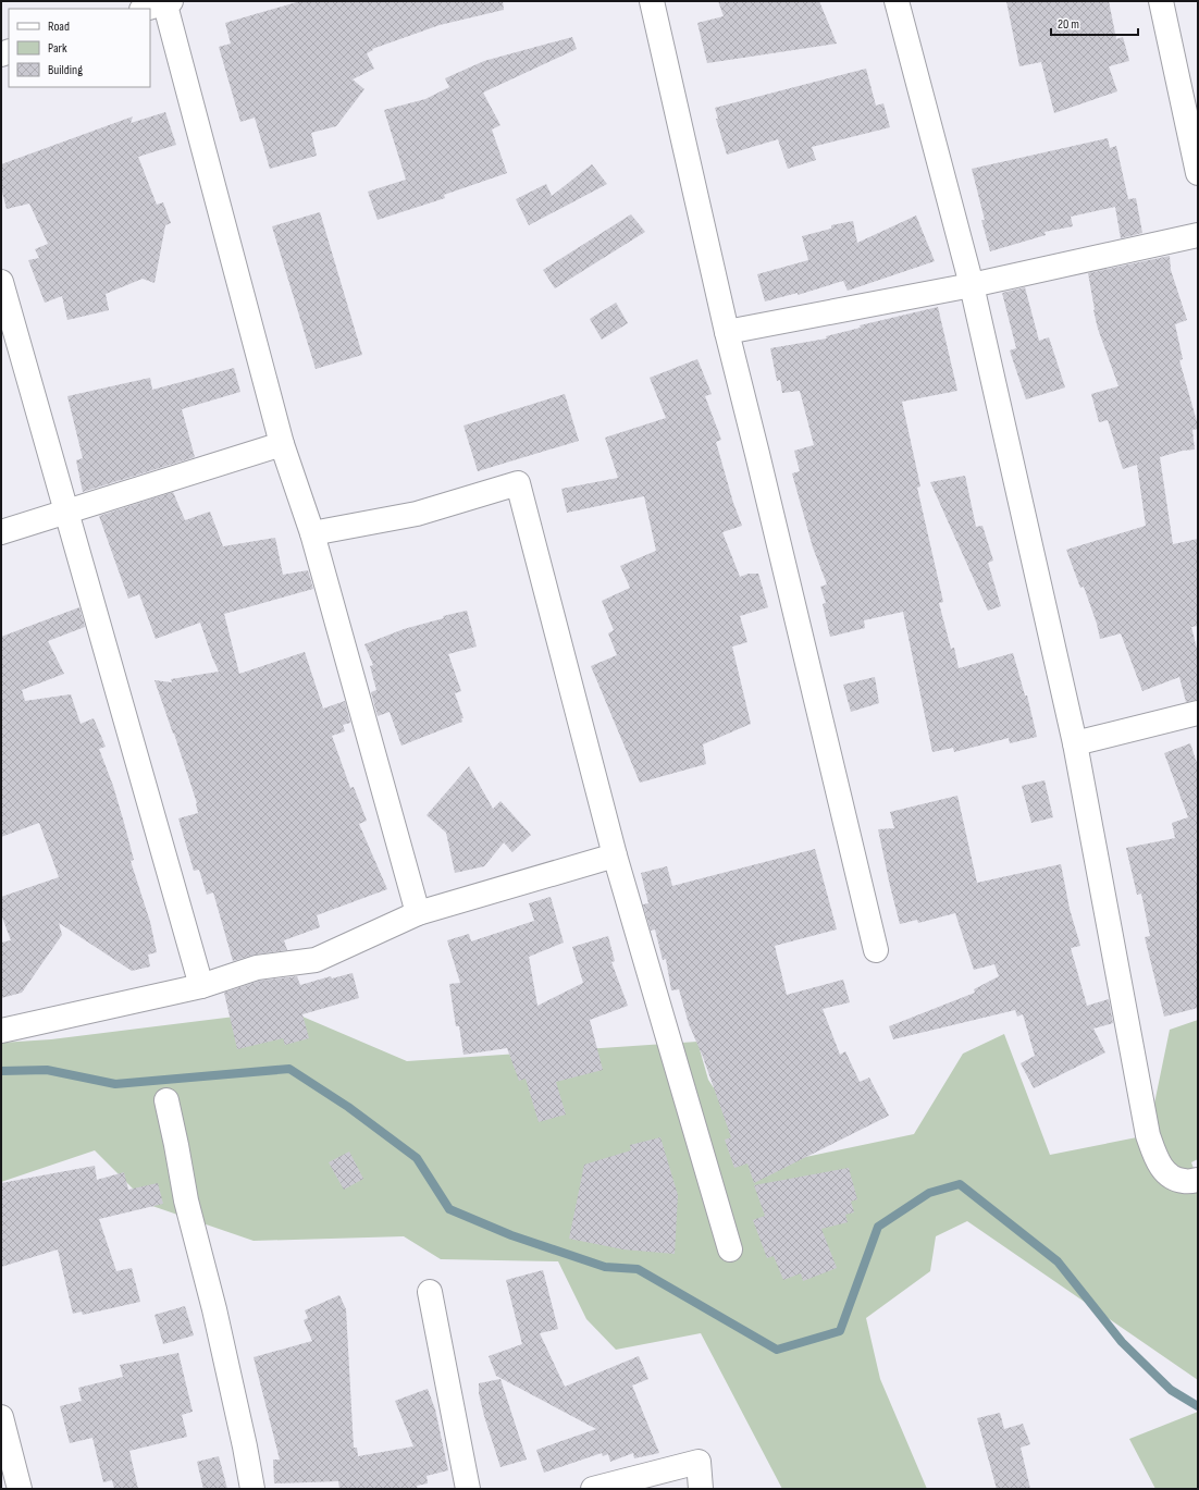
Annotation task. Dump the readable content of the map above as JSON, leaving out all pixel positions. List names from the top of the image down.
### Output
{
  "legend": ["Road", "Park", "Building"],
  "scale_bar": "20 m"
}
